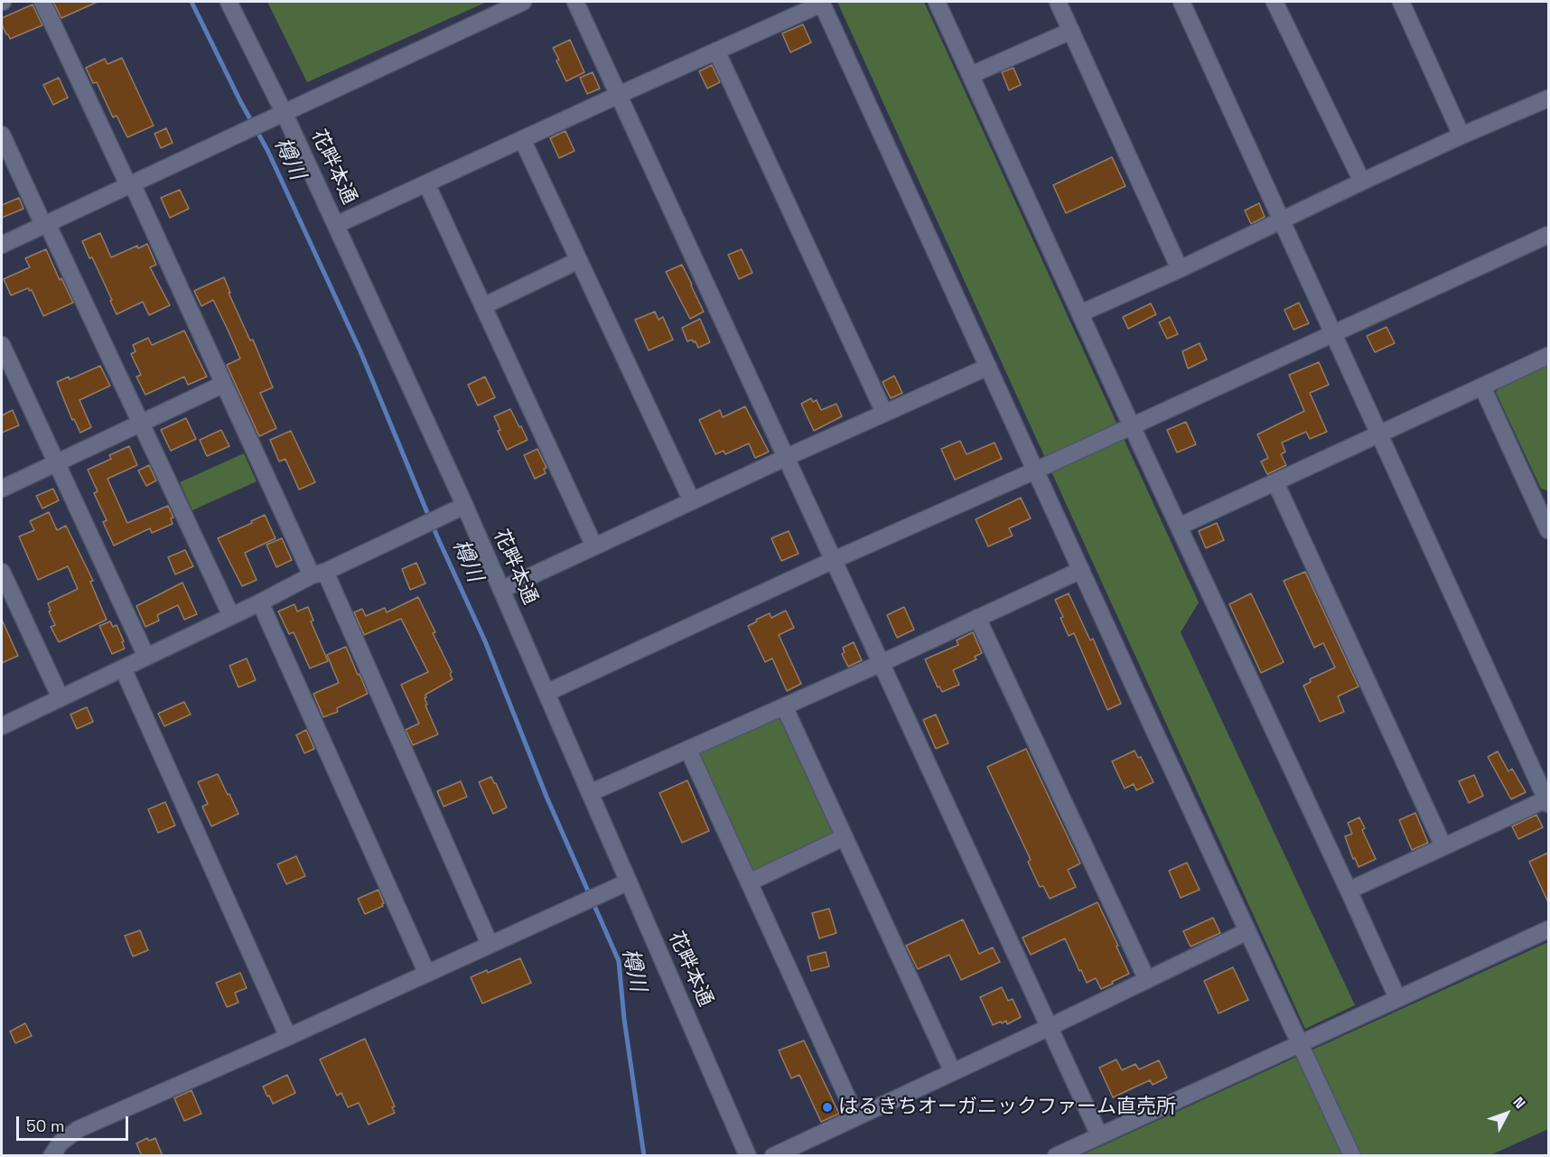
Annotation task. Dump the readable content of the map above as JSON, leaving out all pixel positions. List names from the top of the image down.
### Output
{
  "streets": {
    "street": ["花畔本通"]
  },
  "water": ["樽川"],
  "places": ["はるきちオーガニックファーム直売所"],
  "scale_bar": "50 m",
  "north": "top right"
}
